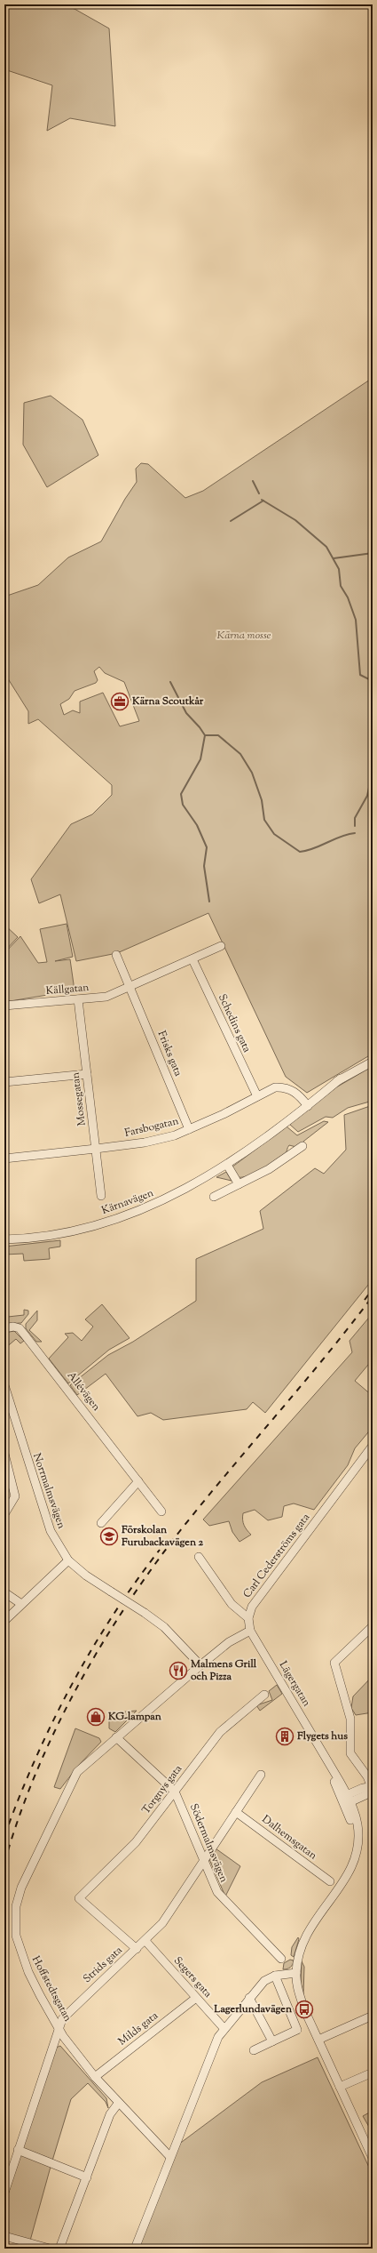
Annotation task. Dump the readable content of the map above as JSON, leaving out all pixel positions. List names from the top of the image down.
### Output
{
  "streets": {
    "street": [
      "Källgatan",
      "Schedins gata",
      "Frisks gata",
      "Mossegatan",
      "Farsbogatan",
      "Kärnavägen",
      "Allévägen",
      "Norrmalmsvägen",
      "Carl Cederströms gata",
      "Lägergatan",
      "Torgnys gata",
      "Dalhemsgatan",
      "Södermalmsvägen",
      "Strids gata",
      "Segers gata",
      "Hoffstedtsgatan",
      "Milds gata"
    ]
  },
  "crossings": [
    ["Källgatan", "Schedins gata"],
    ["Källgatan", "Frisks gata"],
    ["Källgatan", "Mossegatan"],
    ["Schedins gata", "Farsbogatan"],
    ["Frisks gata", "Farsbogatan"],
    ["Mossegatan", "Farsbogatan"],
    ["Farsbogatan", "Kärnavägen"],
    ["Torgnys gata", "Södermalmsvägen"],
    ["Torgnys gata", "Strids gata"],
    ["Dalhemsgatan", "Strids gata"],
    ["Södermalmsvägen", "Strids gata"],
    ["Södermalmsvägen", "Hoffstedtsgatan"],
    ["Strids gata", "Segers gata"],
    ["Strids gata", "Hoffstedtsgatan"],
    ["Segers gata", "Milds gata"],
    ["Hoffstedtsgatan", "Milds gata"]
  ],
  "parks": ["Kärna mosse"],
  "places": {
    "office": ["Kärna Scoutkår"],
    "school or university": ["Förskolan Furubackavägen 2"],
    "restaurant": ["Malmens Grill och Pizza"],
    "shop": ["KG-lampan"],
    "building": ["Flygets hus"],
    "bus stop": ["Lagerlundavägen"]
  }
}
